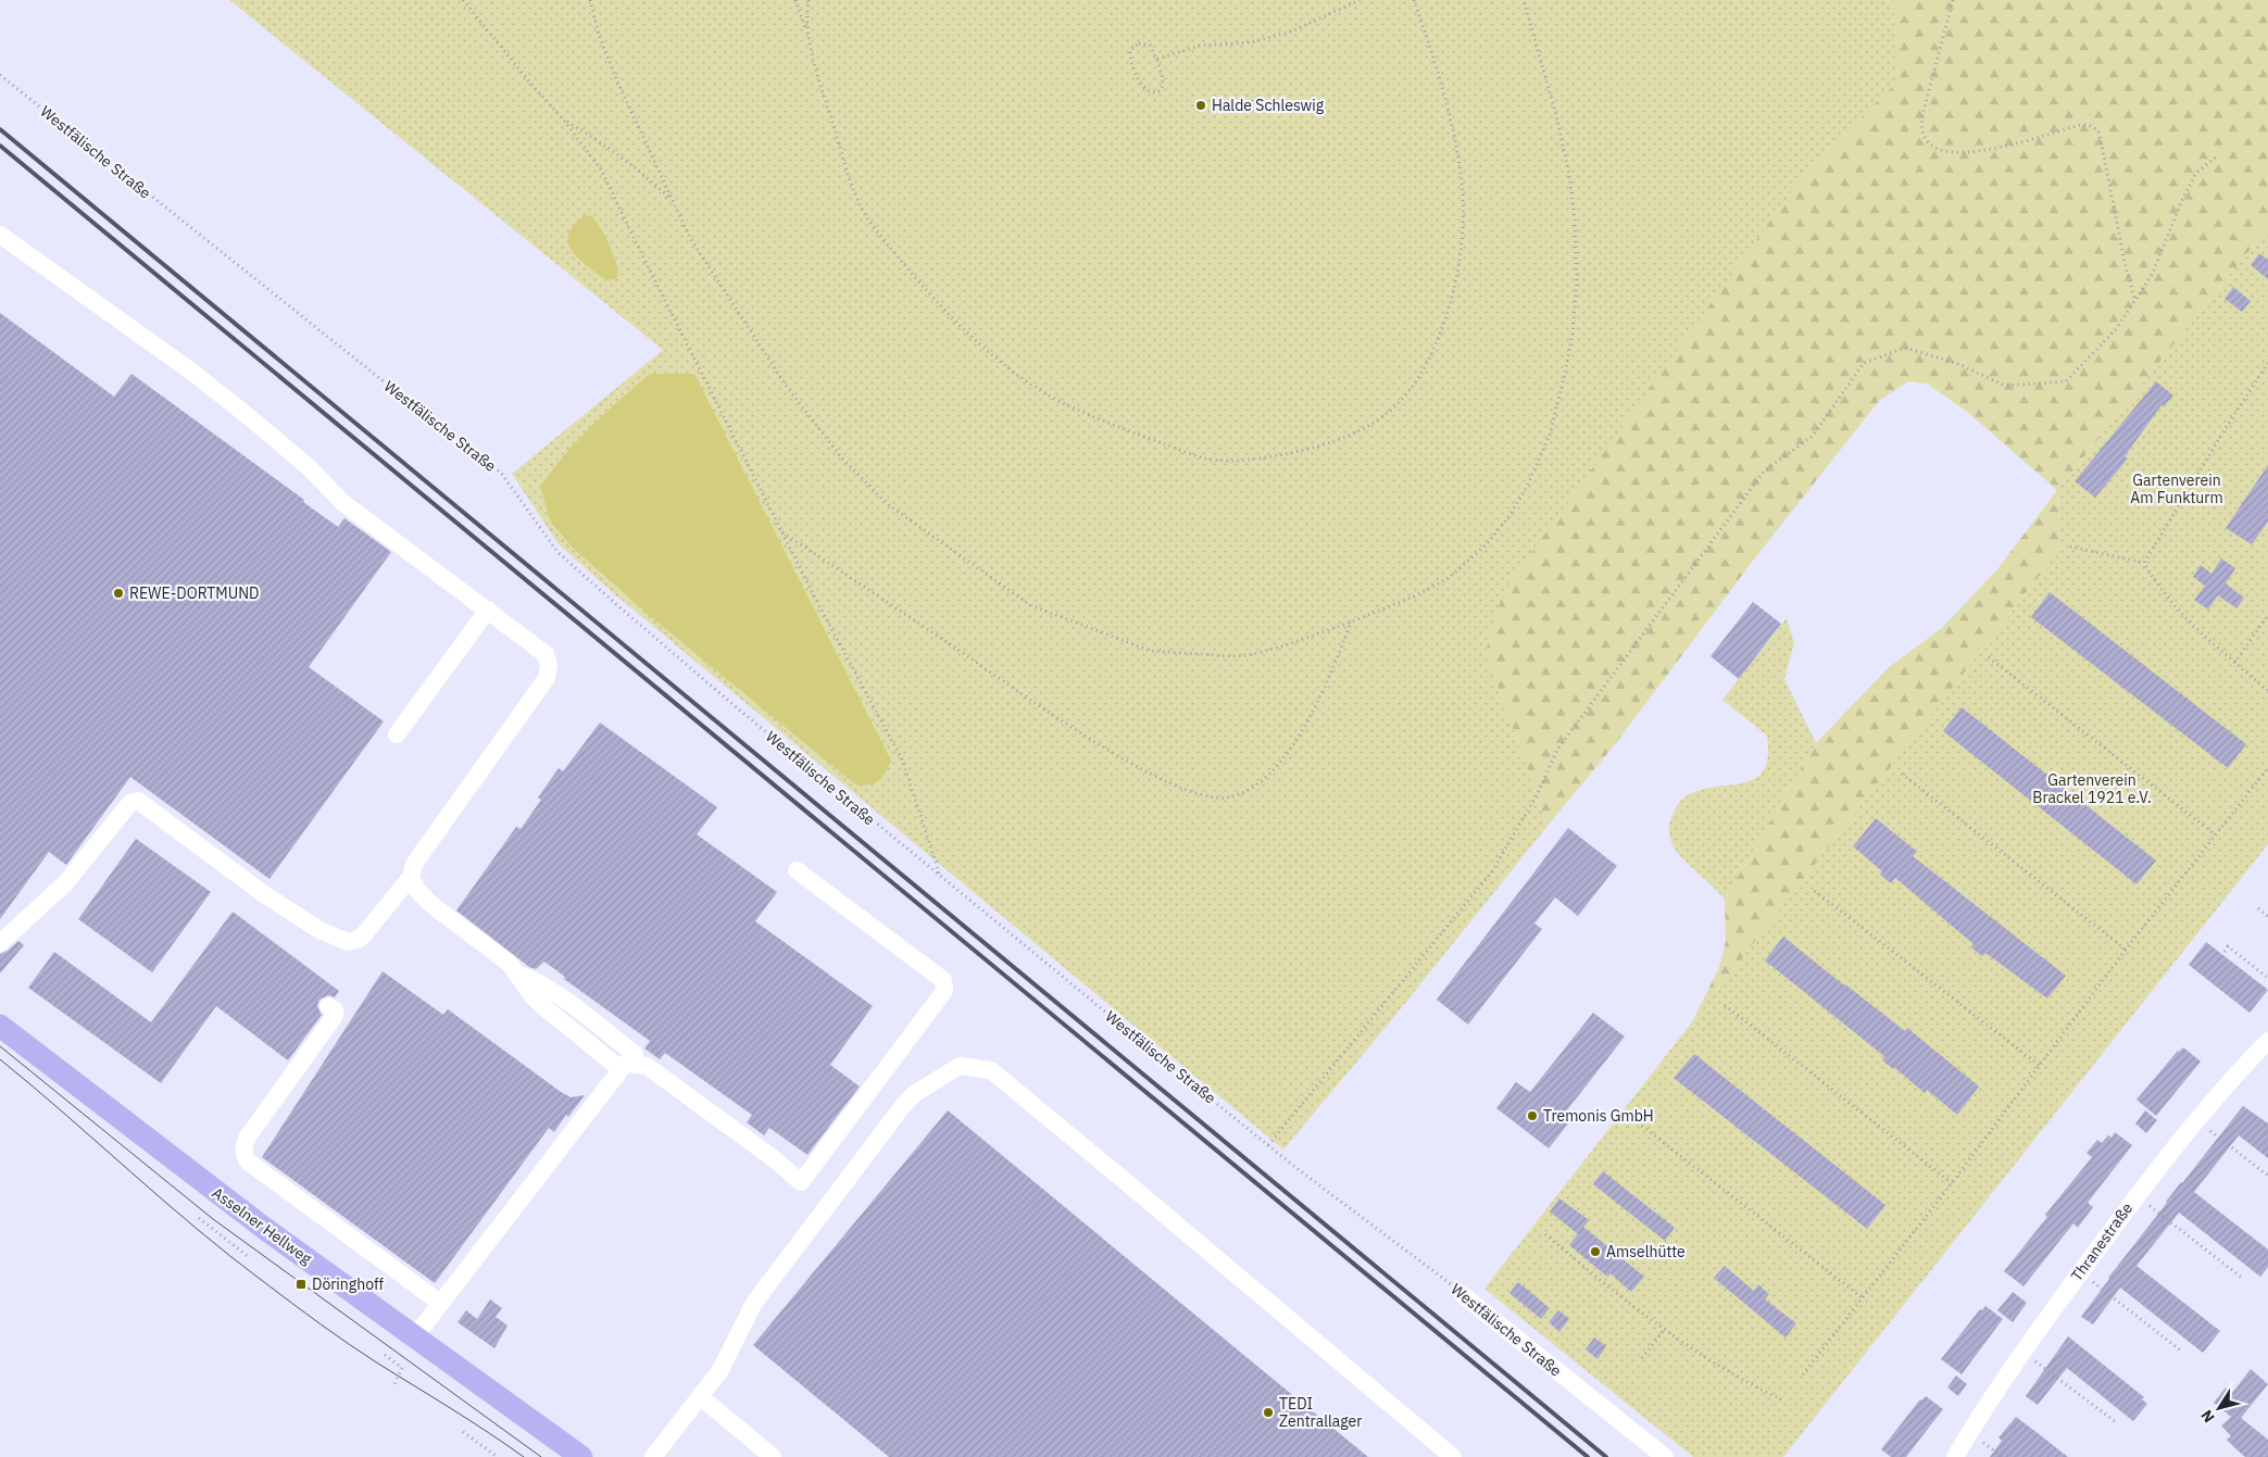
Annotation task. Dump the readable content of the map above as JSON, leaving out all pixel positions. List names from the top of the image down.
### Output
{
  "streets": {
    "main road": ["Asselner Hellweg"],
    "street": ["Westfälische Straße", "Thranestraße"]
  },
  "parks": ["Gartenverein Am Funkturm", "Gartenverein Brackel 1921 e.V."],
  "places": {
    "other": [
      "Halde Schleswig",
      "REWE-DORTMUND",
      "Tremonis GmbH",
      "Amselhütte",
      "TEDI Zentrallager"
    ],
    "transit": ["Döringhoff"]
  },
  "north": "bottom left"
}
